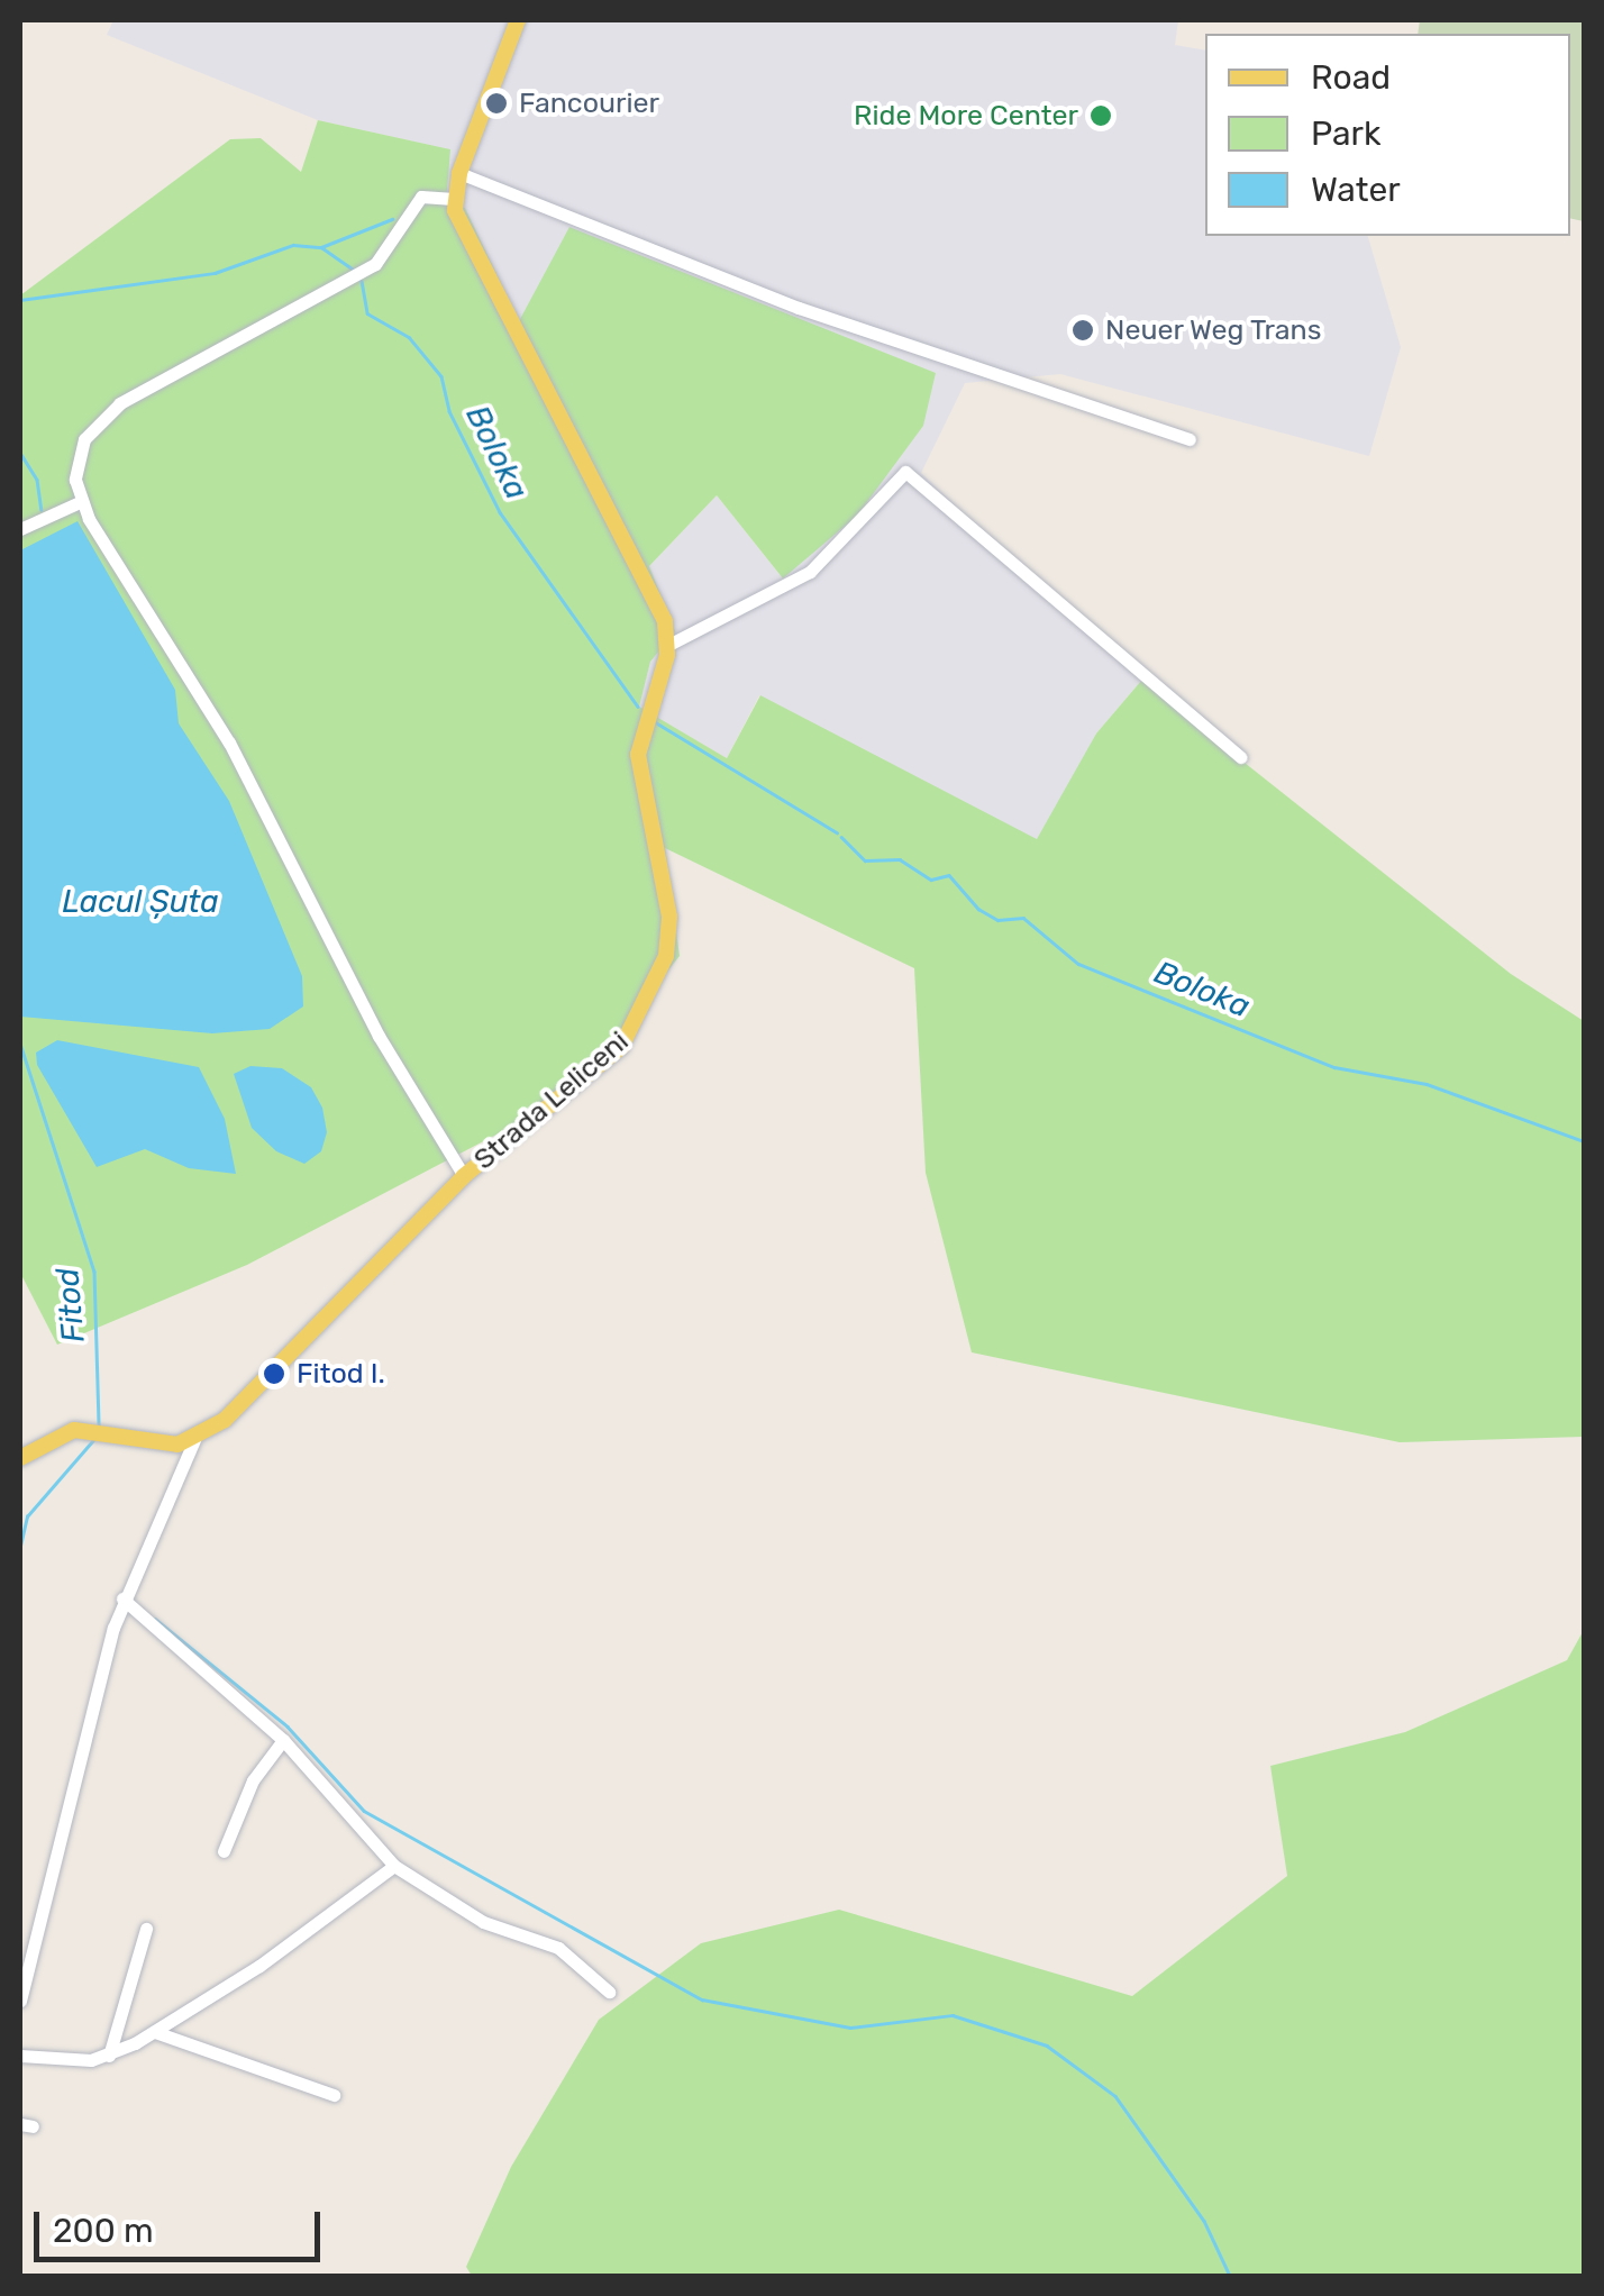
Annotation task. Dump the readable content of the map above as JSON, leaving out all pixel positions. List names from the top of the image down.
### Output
{
  "streets": {
    "main road": ["Strada Leliceni"]
  },
  "water": ["Boloka", "Lacul Șuta", "Fitod"],
  "places": [
    "Fancourier",
    "Ride More Center",
    "Neuer Weg Trans",
    "Fitod I."
  ],
  "legend": ["Road", "Park", "Water"],
  "scale_bar": "200 m"
}
